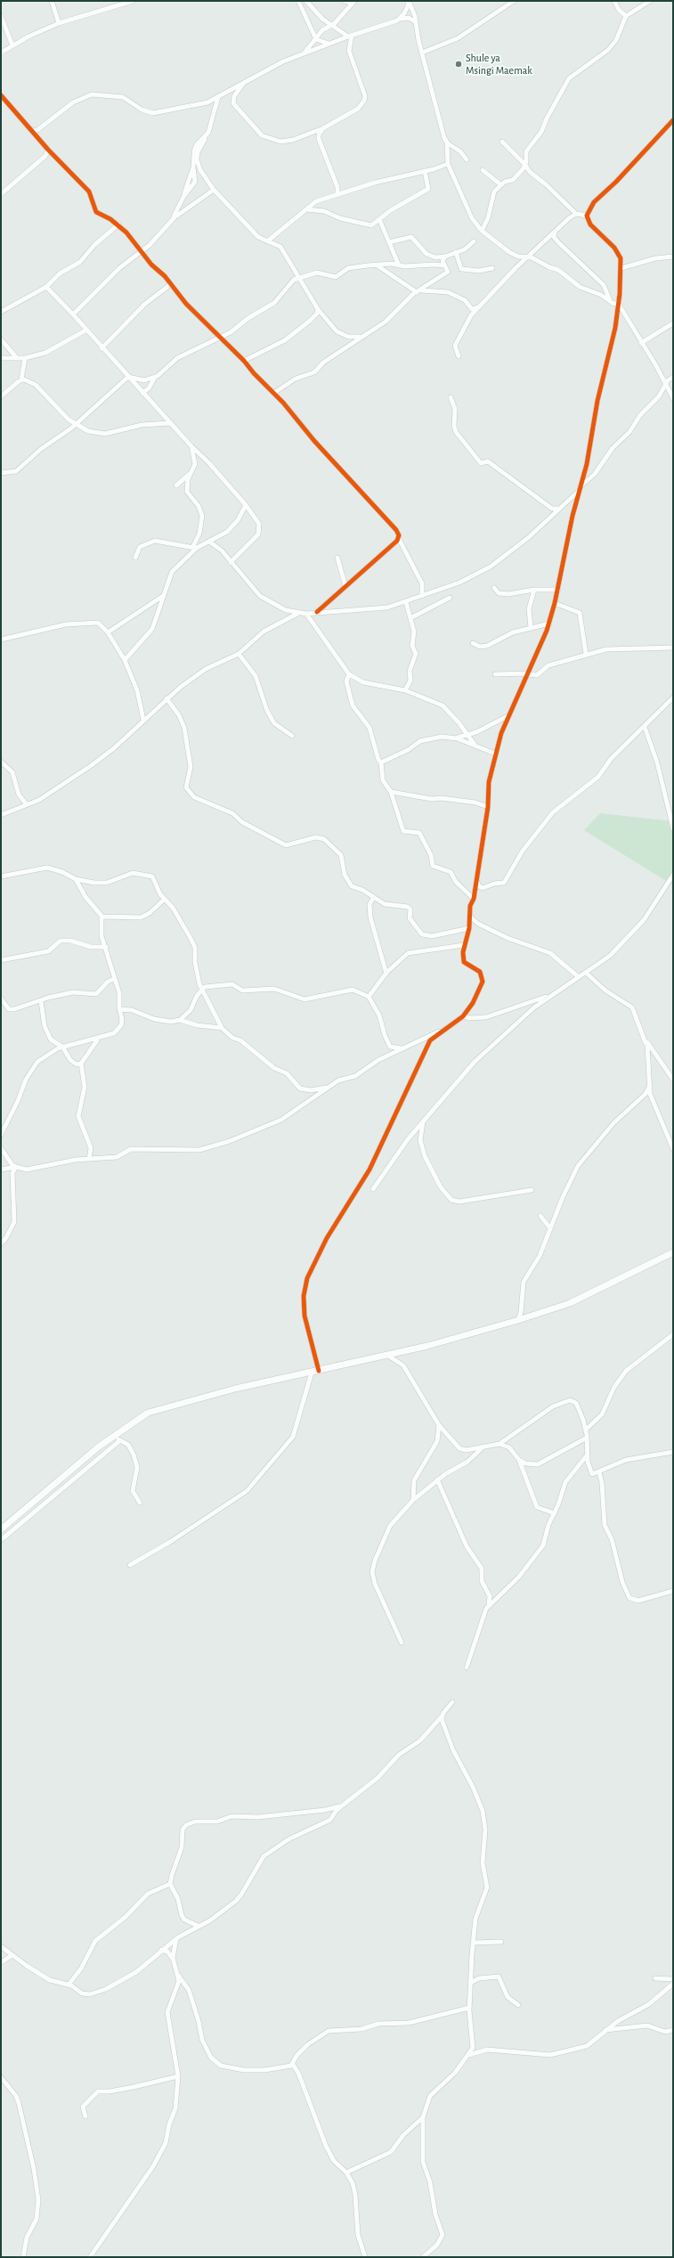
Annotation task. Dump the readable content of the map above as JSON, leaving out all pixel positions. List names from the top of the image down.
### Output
{
  "places": ["Shule ya Msingi Maemak"]
}
